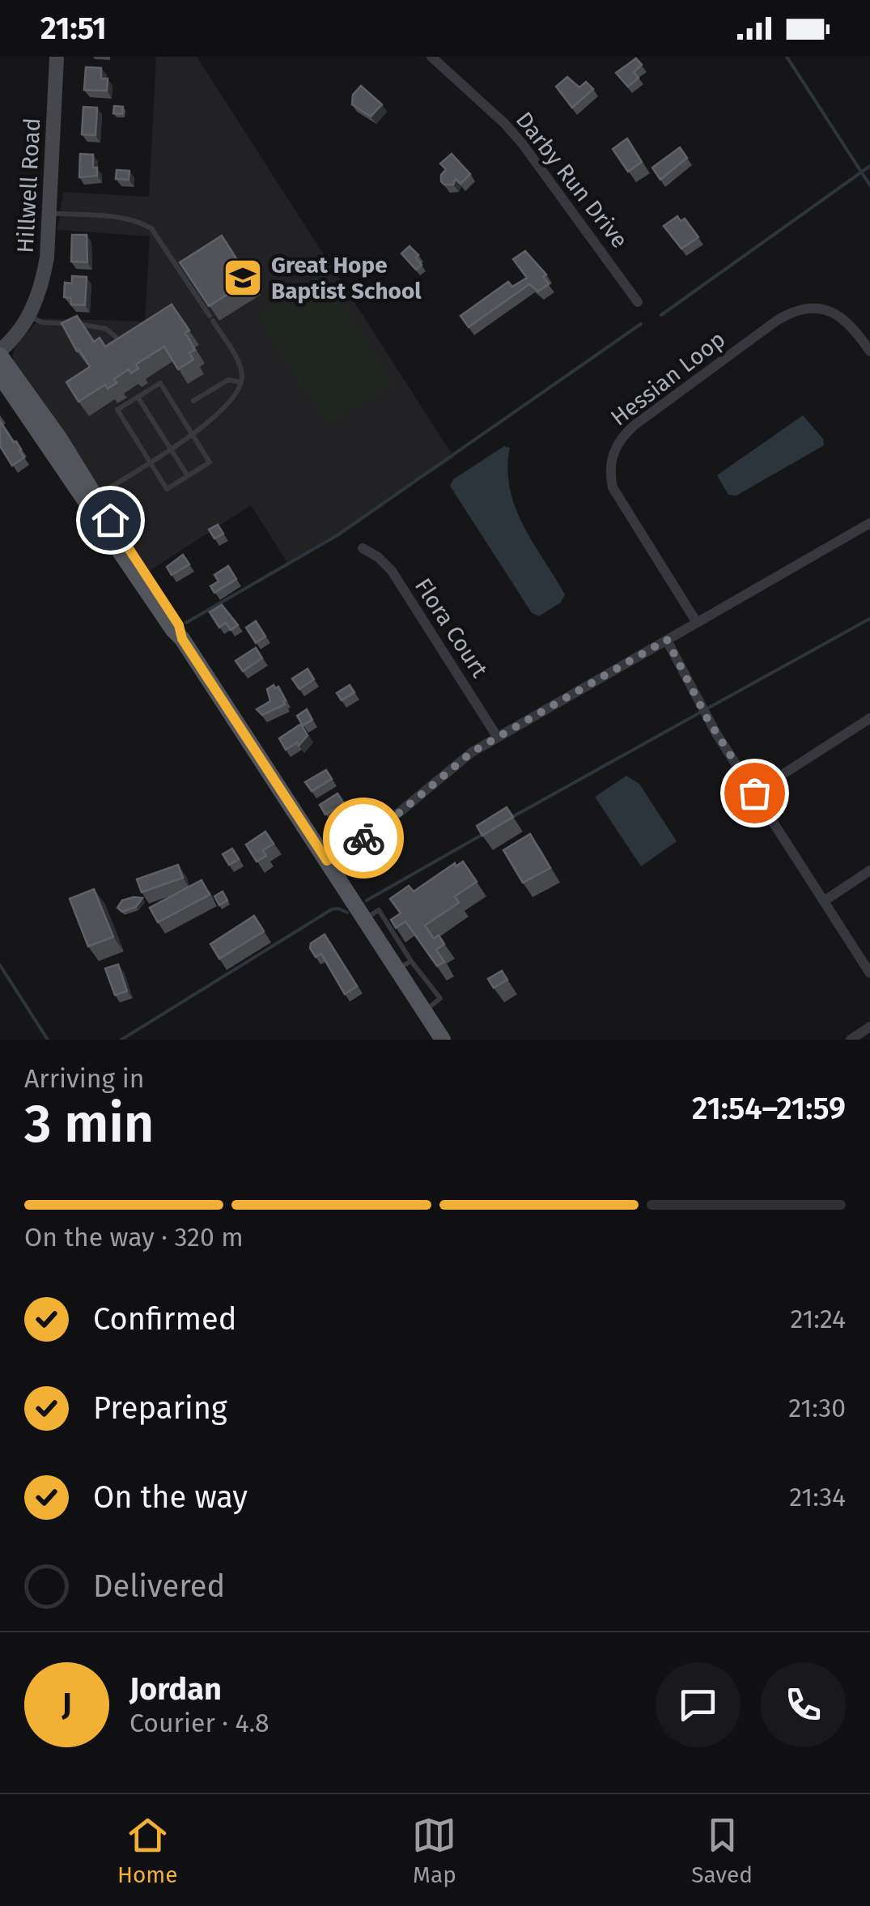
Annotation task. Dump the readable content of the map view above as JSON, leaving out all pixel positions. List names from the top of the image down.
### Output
{
  "streets": {
    "street": [
      "Darby Run Drive",
      "Hillwell Road",
      "Hessian Loop",
      "Flora Court"
    ]
  },
  "places": {
    "school or university": ["Great Hope Baptist School"]
  },
  "page": {
    "status": "21:51",
    "heading": ["3 min", "Arriving in", "21:54–21:59"],
    "panel": ["Jordan", "Courier · 4.8"],
    "bar": "On the way · 320 m",
    "list": [
      ["Confirmed", "21:24"],
      ["Preparing", "21:30"],
      ["On the way", "21:34"],
      "Delivered"
    ],
    "round": "J",
    "tabs": ["Home", "Map", "Saved"]
  }
}
